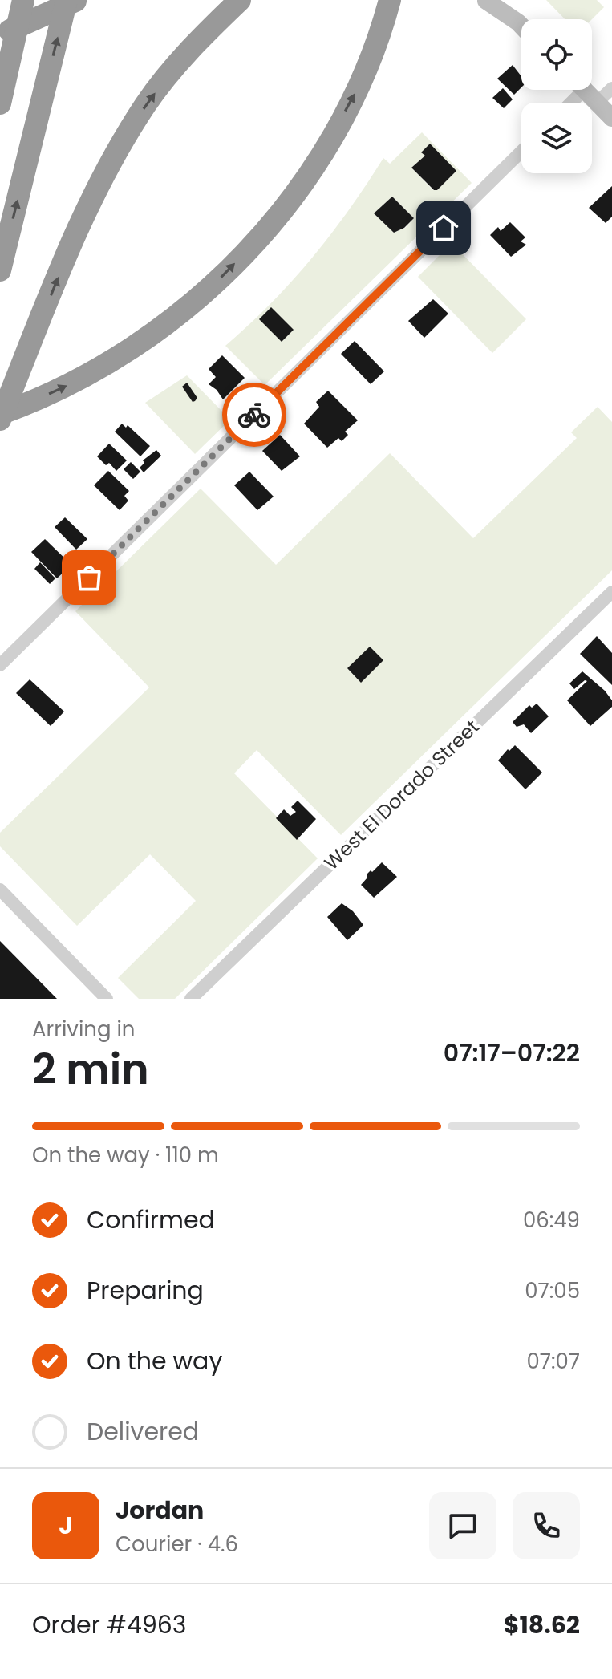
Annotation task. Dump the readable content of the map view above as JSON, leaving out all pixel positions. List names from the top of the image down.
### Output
{
  "streets": {
    "street": ["West El Dorado Street"]
  },
  "page": {
    "heading": ["2 min", "Arriving in", "07:17–07:22"],
    "panel": [
      "Jordan",
      "Courier · 4.6",
      "Order #4963",
      "$18.62"
    ],
    "bar": "On the way · 110 m",
    "list": [
      ["Confirmed", "06:49"],
      ["Preparing", "07:05"],
      ["On the way", "07:07"],
      "Delivered"
    ],
    "round": "J"
  }
}
